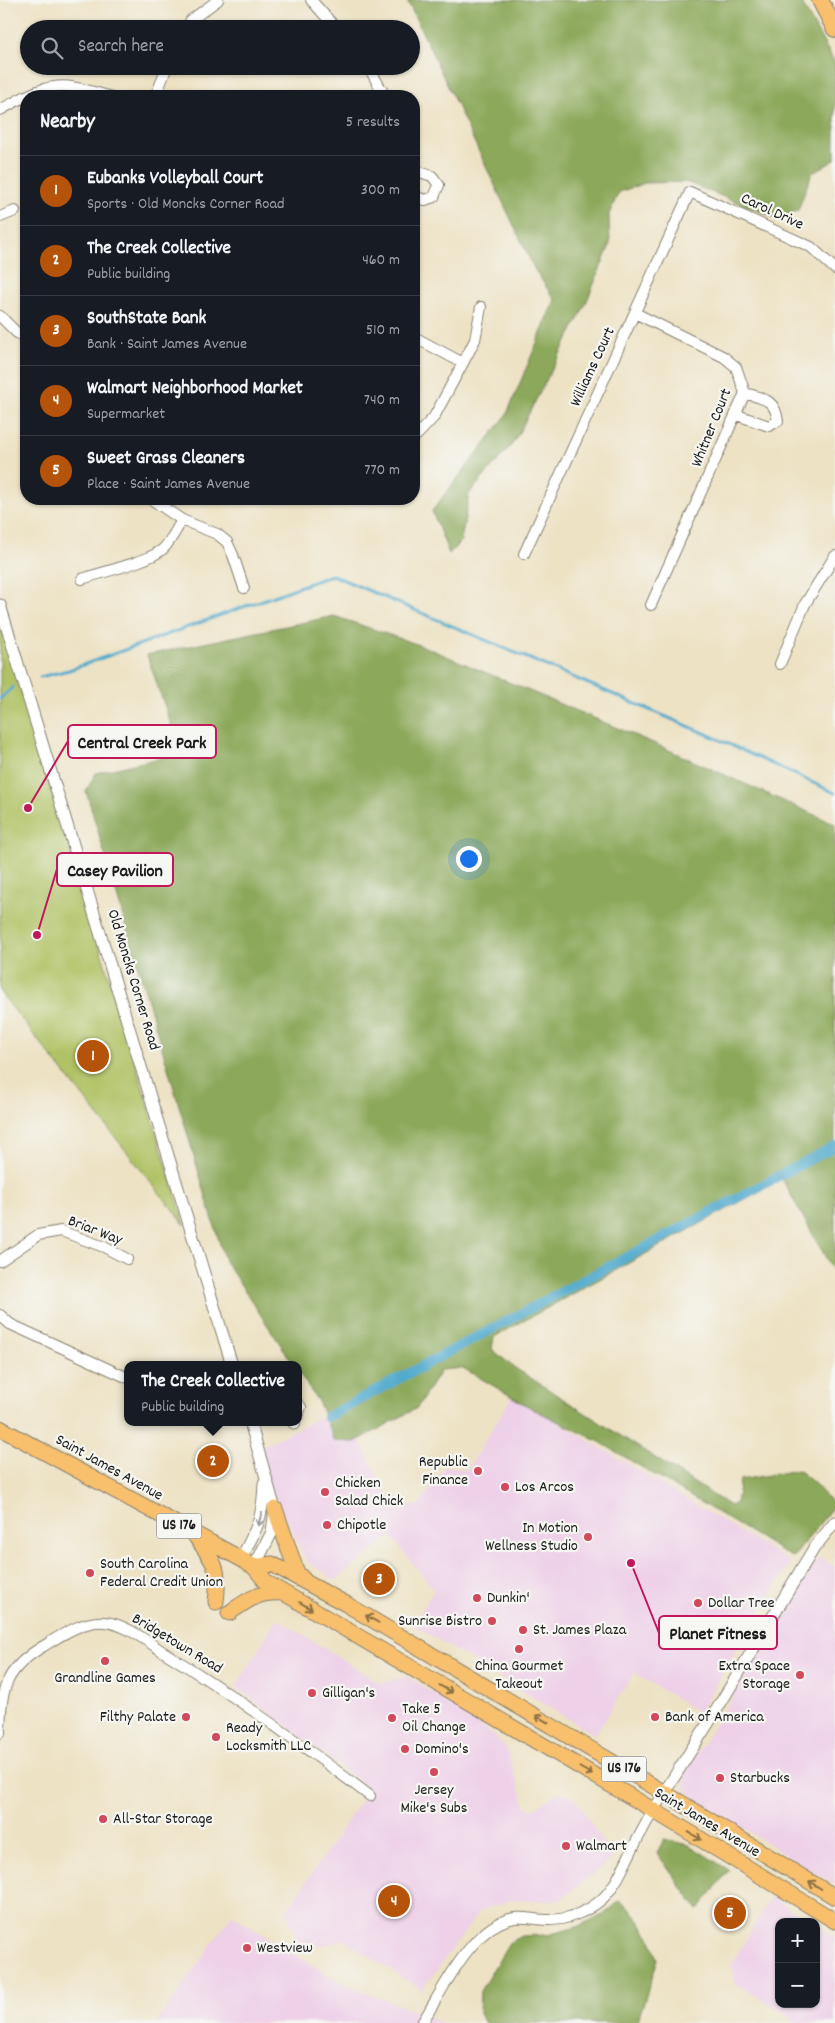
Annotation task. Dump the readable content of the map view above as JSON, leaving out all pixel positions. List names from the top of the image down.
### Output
{
  "streets": {
    "main road": ["Saint James Avenue", "US 176"],
    "street": [
      "Carol Drive",
      "Williams Court",
      "Whitner Court",
      "Old Moncks Corner Road",
      "Briar Way",
      "Bridgetown Road"
    ]
  },
  "crossings": [
    ["Carol Drive", "Williams Court"],
    ["Williams Court", "Whitner Court"]
  ],
  "places": [
    "Central Creek Park",
    "Casey Pavilion",
    "Republic Finance",
    "Los Arcos",
    "Chicken Salad Chick",
    "Chipotle",
    "In Motion Wellness Studio",
    "Planet Fitness",
    "South Carolina Federal Credit Union",
    "Dunkin'",
    "Dollar Tree",
    "Sunrise Bistro",
    "St. James Plaza",
    "China Gourmet Takeout",
    "Grandline Games",
    "Extra Space Storage",
    "Gilligan's",
    "Filthy Palate",
    "Bank of America",
    "Take 5 Oil Change",
    "Ready Locksmith LLC",
    "Domino's",
    "Jersey Mike's Subs",
    "Starbucks",
    "All-Star Storage",
    "Walmart",
    "Westview"
  ],
  "page": {
    "search": "Search here",
    "heading": ["Nearby", "5 results"],
    "list": [
      {
        "mark": "1",
        "name": "Eubanks Volleyball Court",
        "note": "Sports · Old Moncks Corner Road",
        "value": "300 m"
      },
      {
        "mark": "2",
        "name": "The Creek Collective",
        "note": "Public building",
        "value": "460 m"
      },
      {
        "mark": "3",
        "name": "SouthState Bank",
        "note": "Bank · Saint James Avenue",
        "value": "510 m"
      },
      {
        "mark": "4",
        "name": "Walmart Neighborhood Market",
        "note": "Supermarket",
        "value": "740 m"
      },
      {
        "mark": "5",
        "name": "Sweet Grass Cleaners",
        "note": "Place · Saint James Avenue",
        "value": "770 m"
      }
    ],
    "pins": [
      "1",
      "2",
      "3",
      "4",
      "5"
    ],
    "popup": ["The Creek Collective", "Public building"],
    "map_buttons": ["+", "−"]
  }
}
